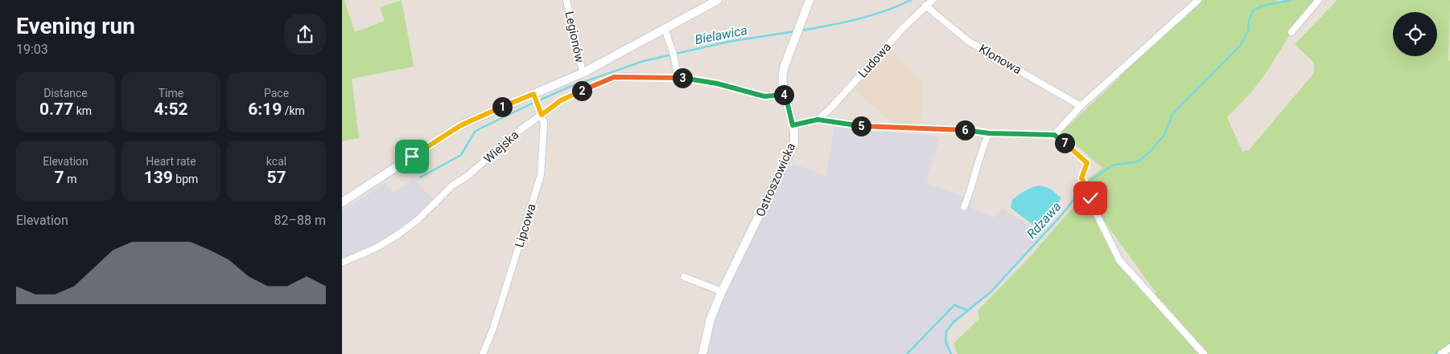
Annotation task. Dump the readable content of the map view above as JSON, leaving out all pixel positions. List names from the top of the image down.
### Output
{
  "streets": {
    "main road": ["Ostroszowicka"],
    "street": [
      "Legionów",
      "Klonowa",
      "Ludowa",
      "Wiejska",
      "Lipcowa"
    ]
  },
  "crossings": [
    ["Klonowa", "Ludowa"],
    ["Wiejska", "Ostroszowicka"],
    ["Wiejska", "Lipcowa"]
  ],
  "water": ["Bielawica", "Rdzawa"],
  "page": {
    "heading": ["Evening run", "19:03"],
    "stats": [
      ["Distance", "0.77 km"],
      ["Time", "4:52"],
      ["Pace", "6:19 /km"],
      ["Elevation", "7 m"],
      ["Heart rate", "139 bpm"],
      ["kcal", "57"]
    ],
    "pins": [
      "3",
      "2",
      "4",
      "1",
      "5",
      "6",
      "7"
    ],
    "chart": ["Elevation", "82–88 m"]
  }
}
